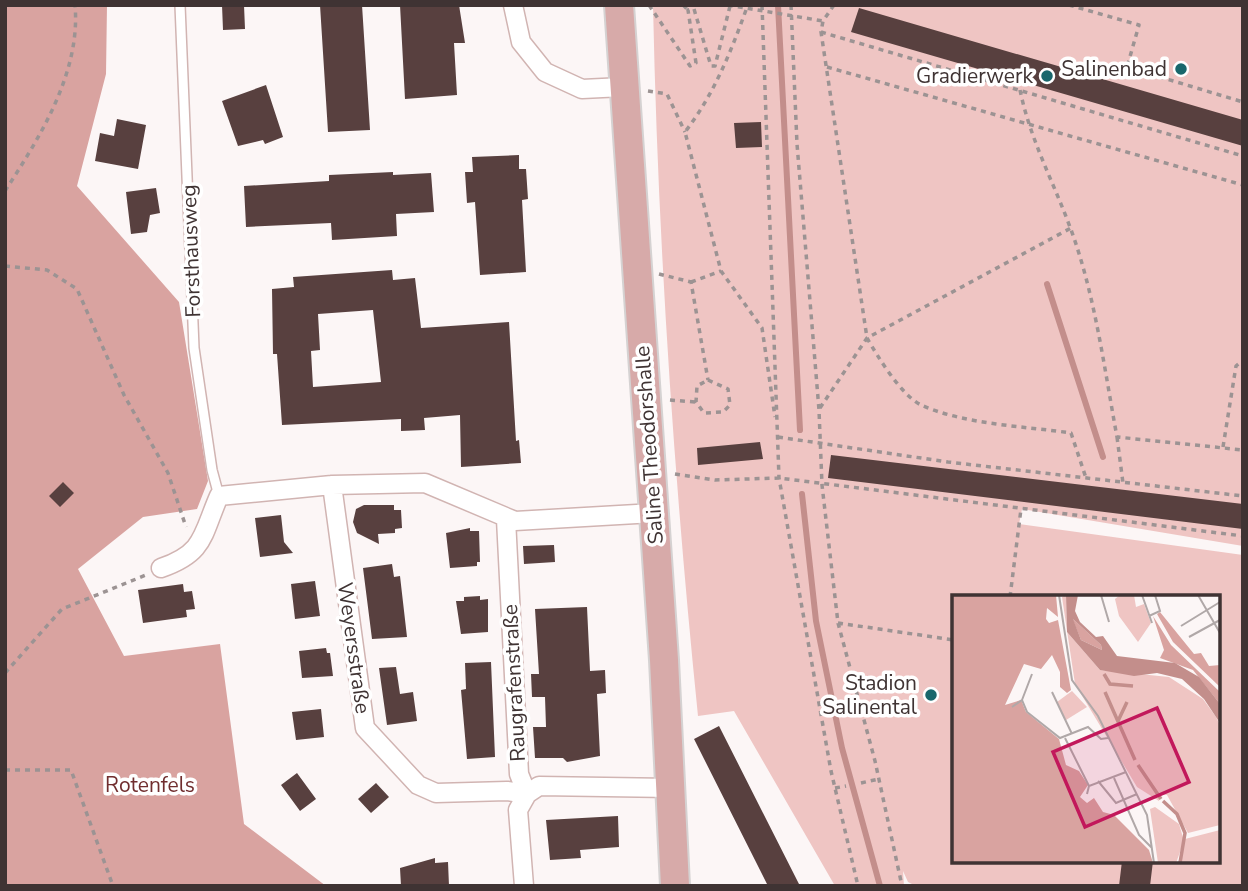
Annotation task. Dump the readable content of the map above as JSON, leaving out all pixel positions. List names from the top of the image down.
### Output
{
  "streets": {
    "main road": ["Saline Theodorshalle"],
    "street": ["Weyersstraße", "Raugrafenstraße"],
    "lane": ["Forsthausweg"]
  },
  "crossings": [
    ["Saline Theodorshalle", "Weyersstraße"],
    ["Weyersstraße", "Raugrafenstraße"]
  ],
  "parks": ["Rotenfels"],
  "places": ["Salinenbad", "Gradierwerk", "Stadion Salinental"]
}
